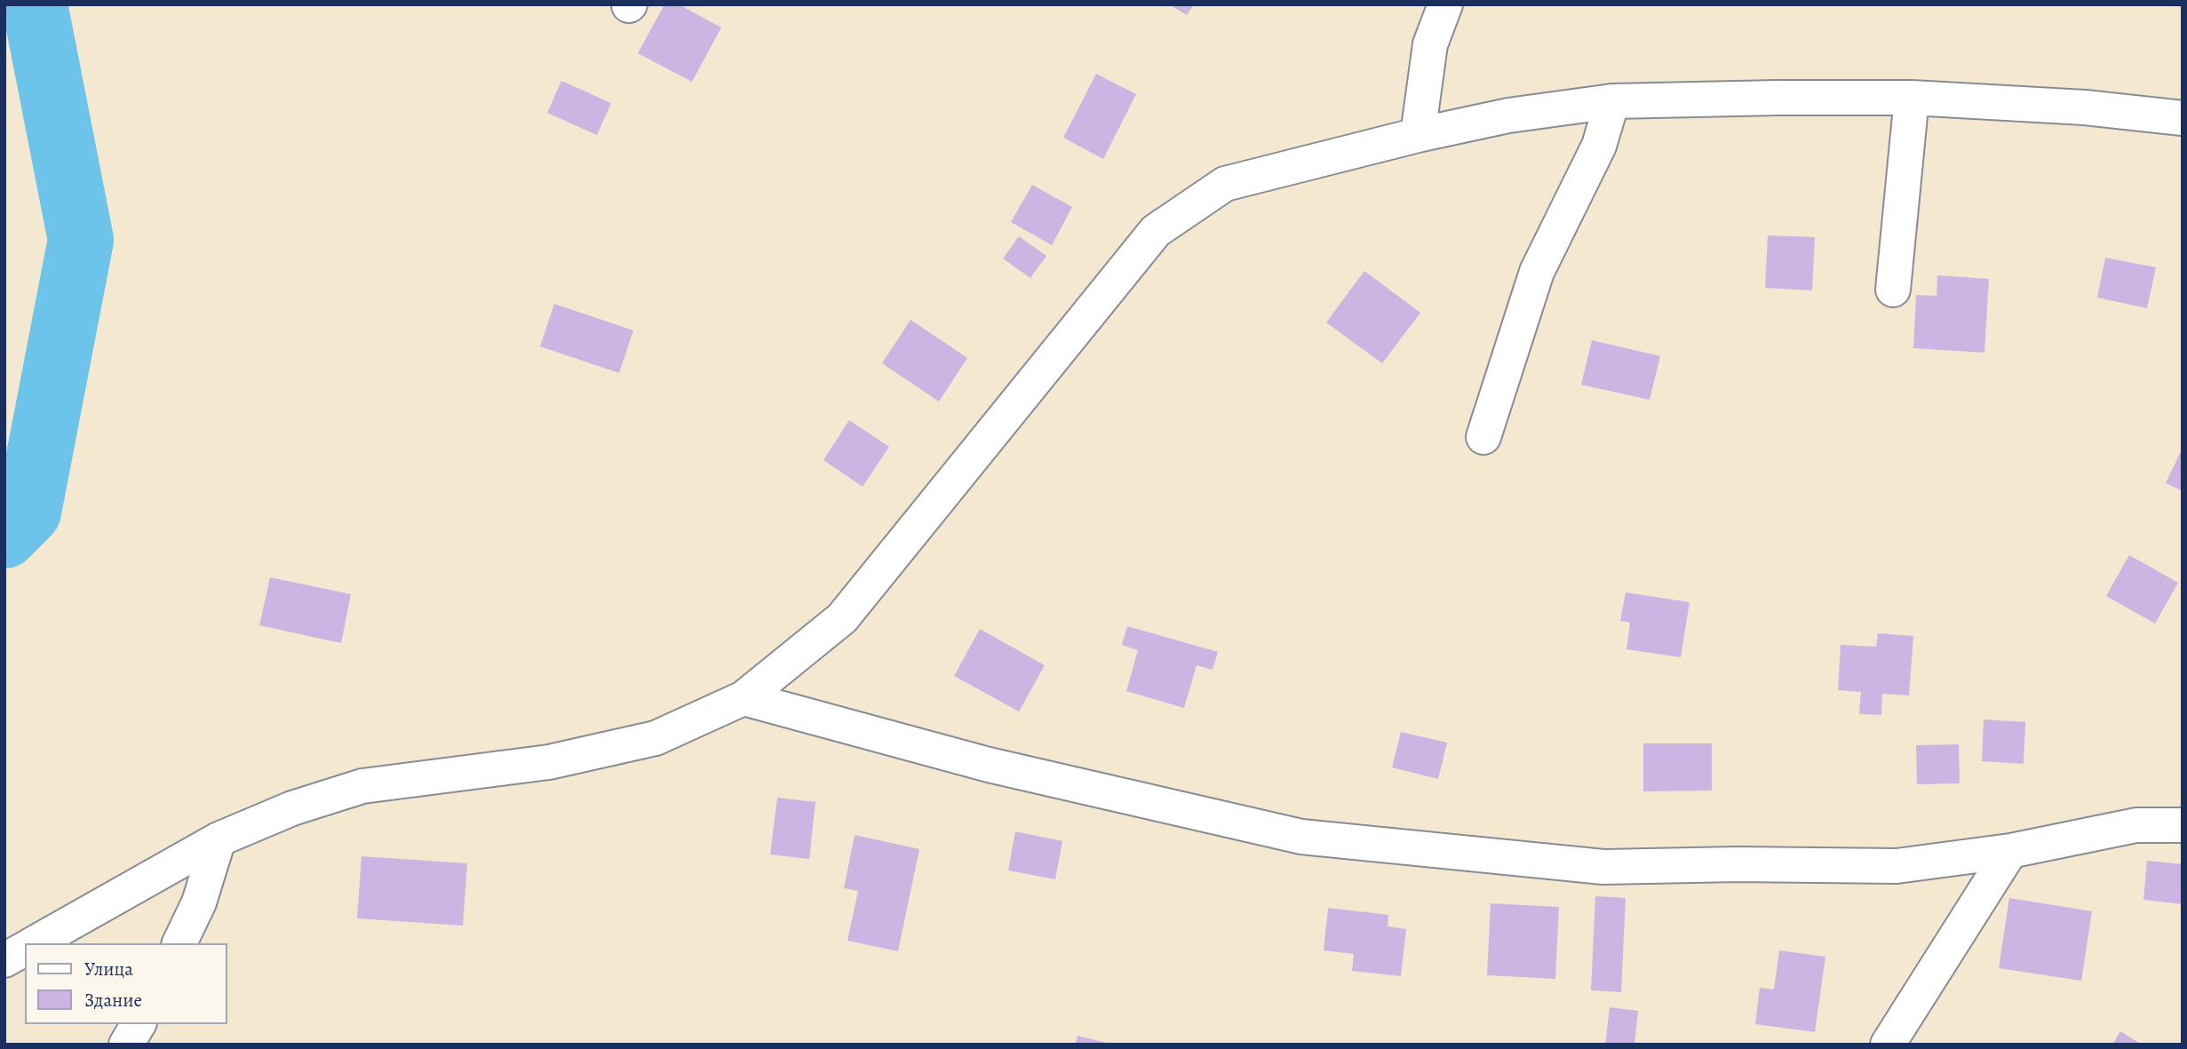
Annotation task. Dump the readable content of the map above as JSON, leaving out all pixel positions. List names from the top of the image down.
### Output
{
  "legend": ["Улица", "Здание"]
}
